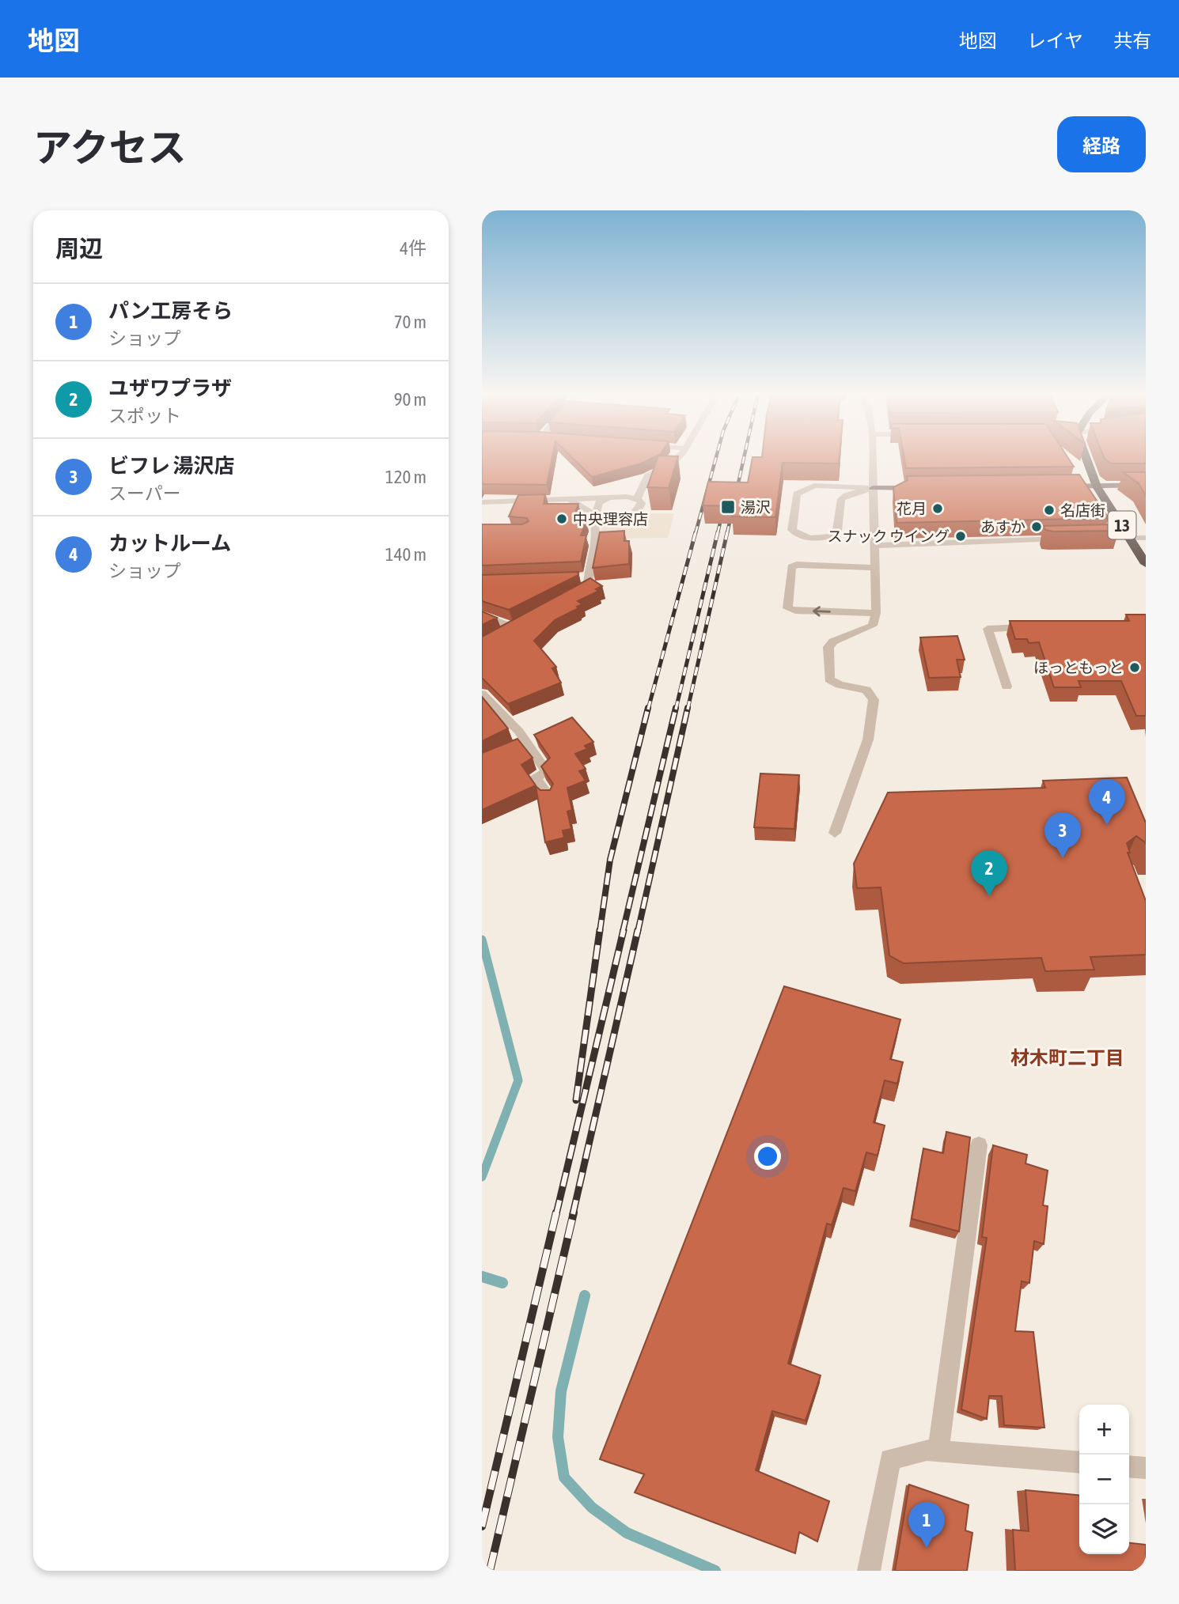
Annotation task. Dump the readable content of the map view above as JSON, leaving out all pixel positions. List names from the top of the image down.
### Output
{
  "streets": {
    "highway": ["13"]
  },
  "districts": ["材木町二丁目"],
  "places": {
    "transit": ["湯沢"],
    "other": [
      "花月",
      "名店街",
      "中央理容店",
      "あすか",
      "スナック ウイング",
      "ほっともっと"
    ]
  },
  "page": {
    "header": "地図",
    "nav": ["地図", "レイヤ", "共有"],
    "title": "アクセス",
    "buttons": "経路",
    "heading": ["周辺", "4件"],
    "list": [
      {
        "mark": "1",
        "name": "パン工房そら",
        "note": "ショップ",
        "value": "70 m"
      },
      {
        "mark": "2",
        "name": "ユザワプラザ",
        "note": "スポット",
        "value": "90 m"
      },
      {
        "mark": "3",
        "name": "ビフレ 湯沢店",
        "note": "スーパー",
        "value": "120 m"
      },
      {
        "mark": "4",
        "name": "カットルーム",
        "note": "ショップ",
        "value": "140 m"
      }
    ],
    "pins": [
      "4",
      "3",
      "2",
      "1"
    ],
    "map_buttons": ["+", "−"]
  }
}
